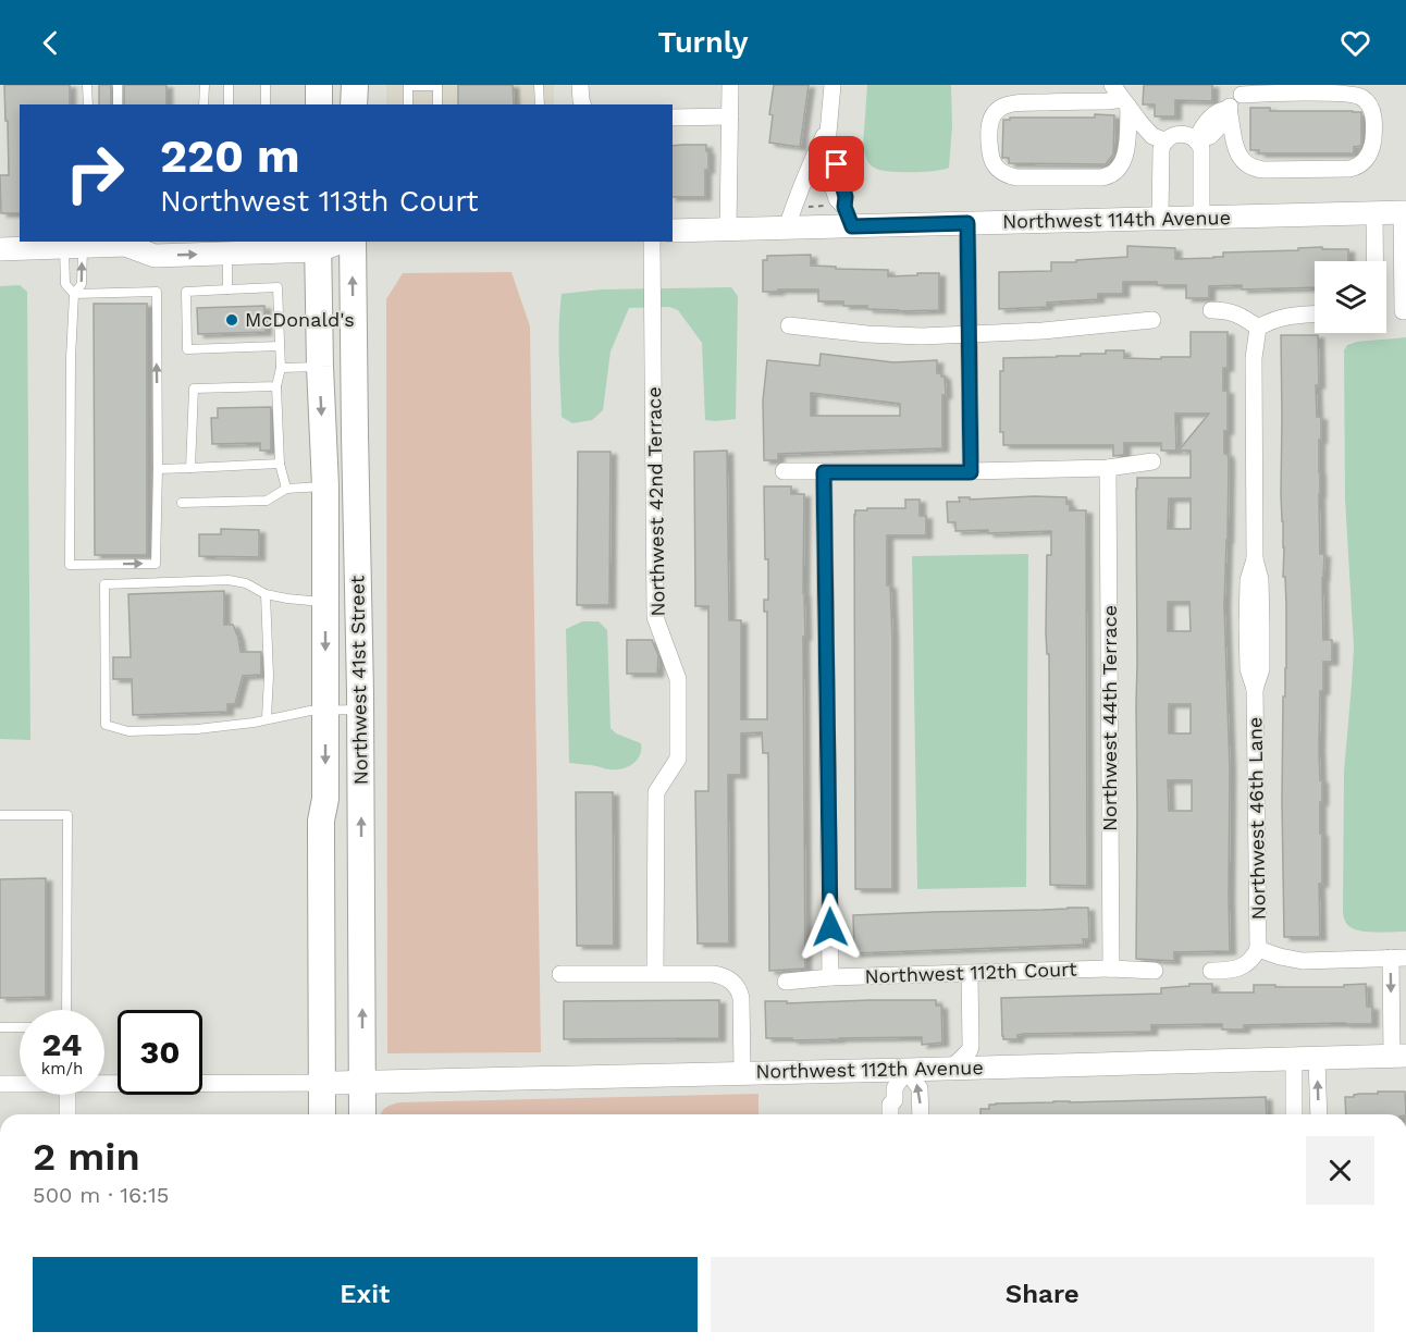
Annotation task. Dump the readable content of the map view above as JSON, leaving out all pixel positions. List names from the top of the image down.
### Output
{
  "streets": {
    "main road": ["Northwest 41st Street"],
    "street": [
      "Northwest 114th Avenue",
      "Northwest 42nd Terrace",
      "Northwest 44th Terrace",
      "Northwest 46th Lane",
      "Northwest 112th Court",
      "Northwest 112th Avenue"
    ]
  },
  "crossings": [
    ["Northwest 41st Street", "Northwest 112th Avenue"],
    ["Northwest 44th Terrace", "Northwest 112th Court"]
  ],
  "places": ["McDonald's"],
  "page": {
    "header": "Turnly",
    "turn": ["220 m", "Northwest 113th Court"],
    "speed": "24 km/h",
    "limit": "30",
    "heading": ["2 min", "500 m · 16:15"],
    "buttons": ["Exit", "Share"]
  }
}
